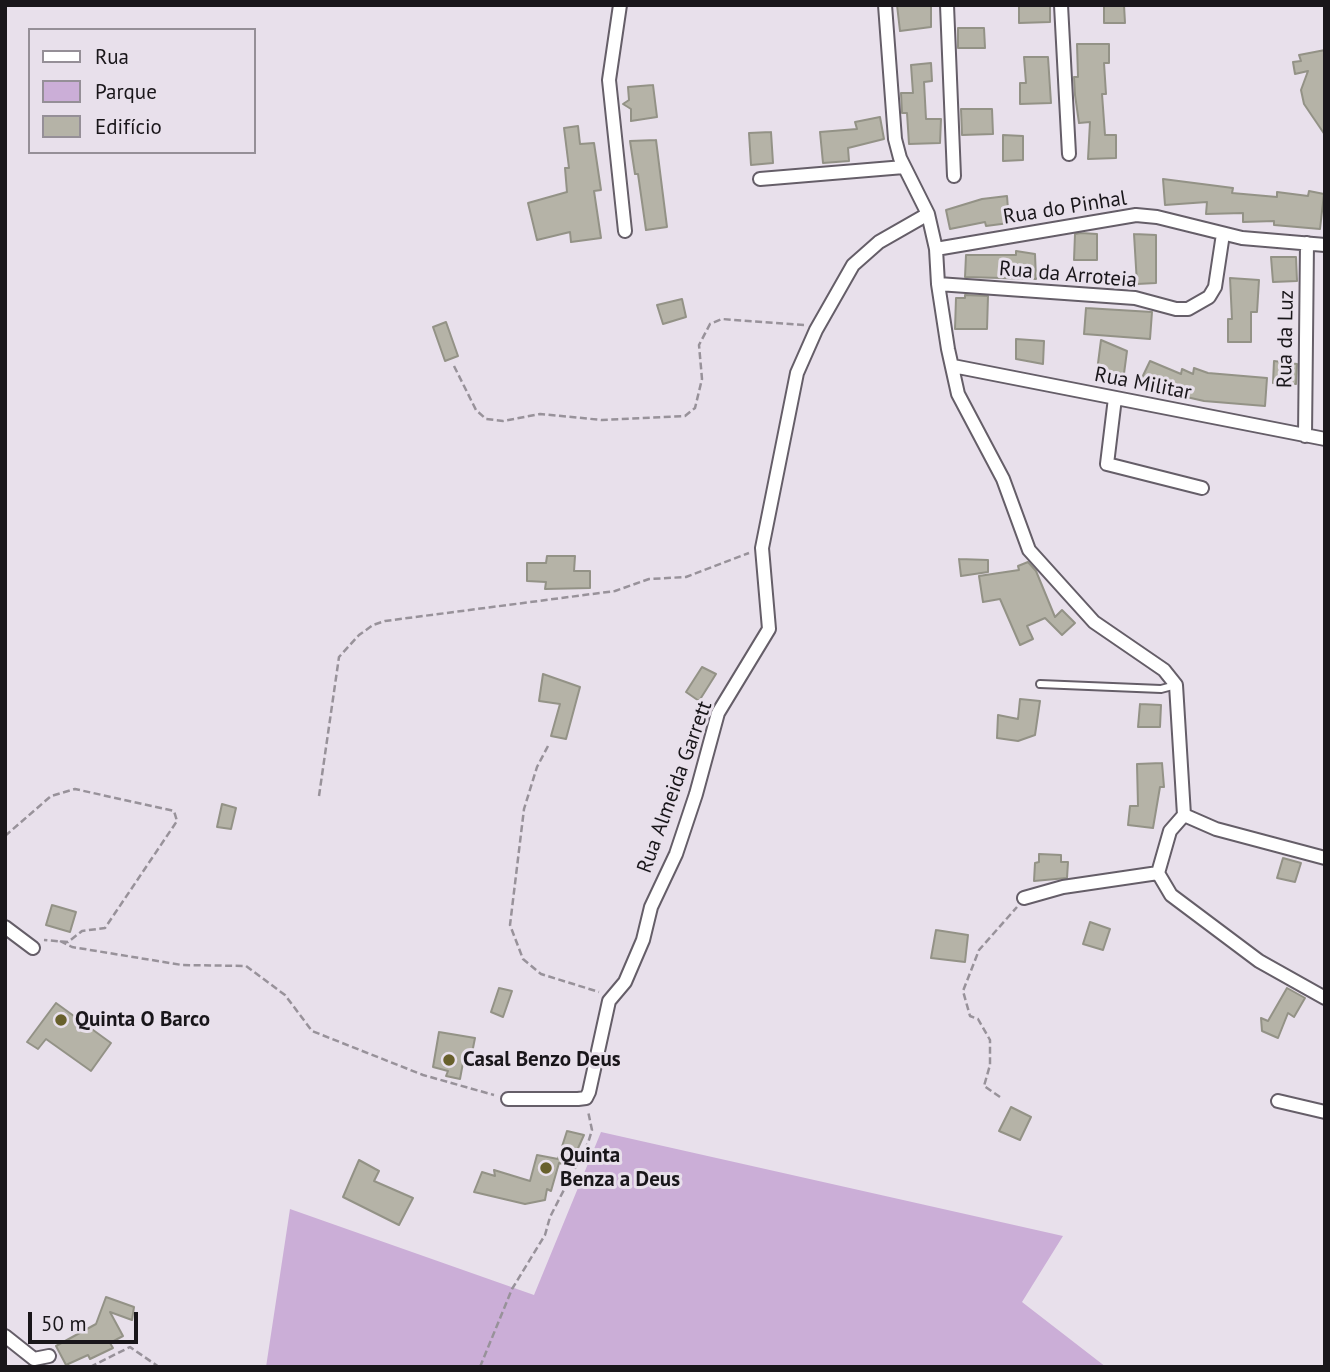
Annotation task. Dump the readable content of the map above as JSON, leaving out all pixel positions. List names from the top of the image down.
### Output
{
  "streets": {
    "street": [
      "Rua do Pinhal",
      "Rua da Arroteia",
      "Rua da Luz",
      "Rua Militar",
      "Rua Almeida Garrett"
    ]
  },
  "crossings": [
    ["Rua do Pinhal", "Rua da Arroteia"],
    ["Rua do Pinhal", "Rua da Luz"],
    ["Rua da Luz", "Rua Militar"]
  ],
  "places": ["Quinta O Barco", "Casal Benzo Deus", "Quinta Benza a Deus"],
  "legend": ["Rua", "Parque", "Edifício"],
  "scale_bar": "50 m"
}
